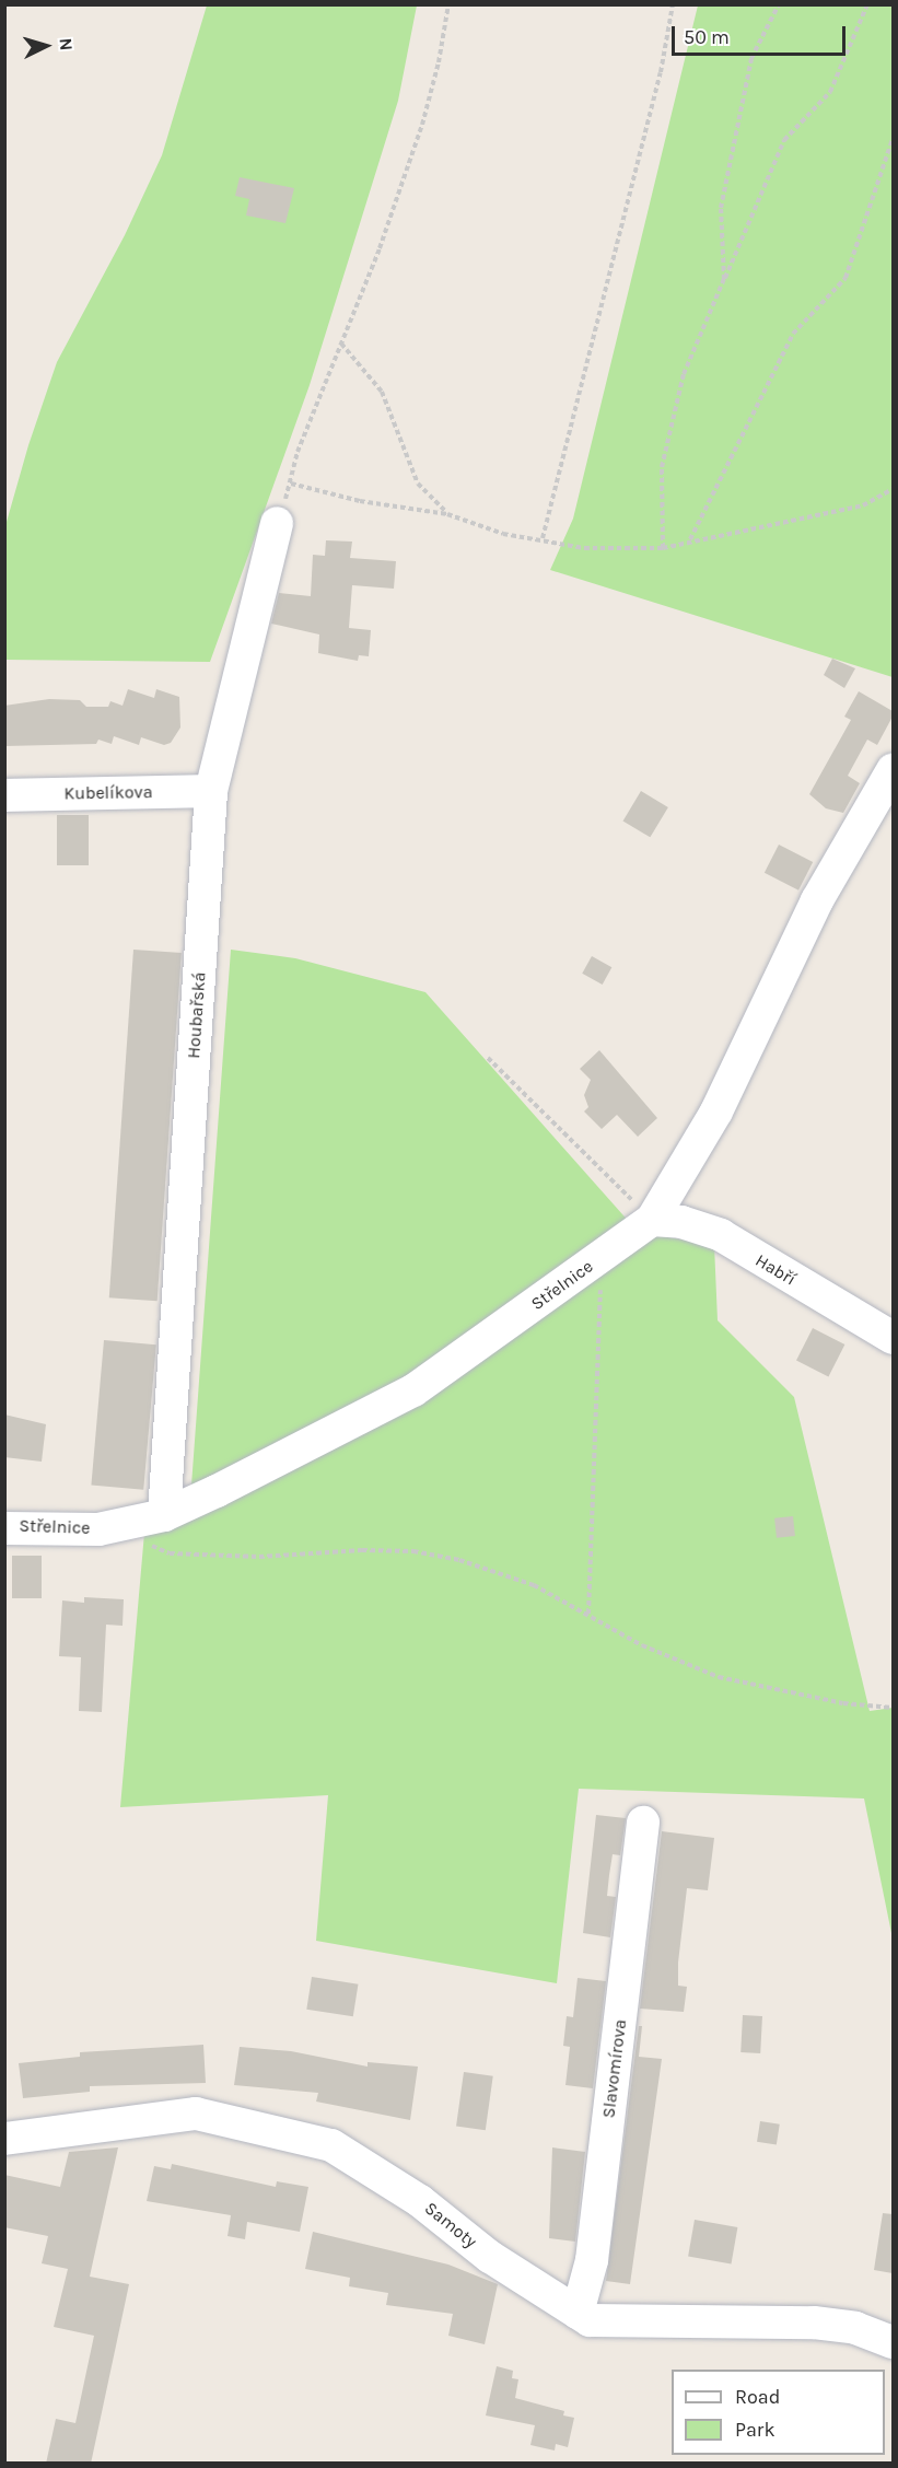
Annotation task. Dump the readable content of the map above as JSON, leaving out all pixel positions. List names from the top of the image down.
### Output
{
  "streets": {
    "street": [
      "Kubelíkova",
      "Houbařská",
      "Habří",
      "Střelnice",
      "Slavomírova",
      "Samoty"
    ]
  },
  "crossings": [
    ["Kubelíkova", "Houbařská"],
    ["Houbařská", "Střelnice"],
    ["Habří", "Střelnice"],
    ["Slavomírova", "Samoty"]
  ],
  "legend": ["Road", "Park"],
  "scale_bar": "50 m",
  "north": "right"
}
